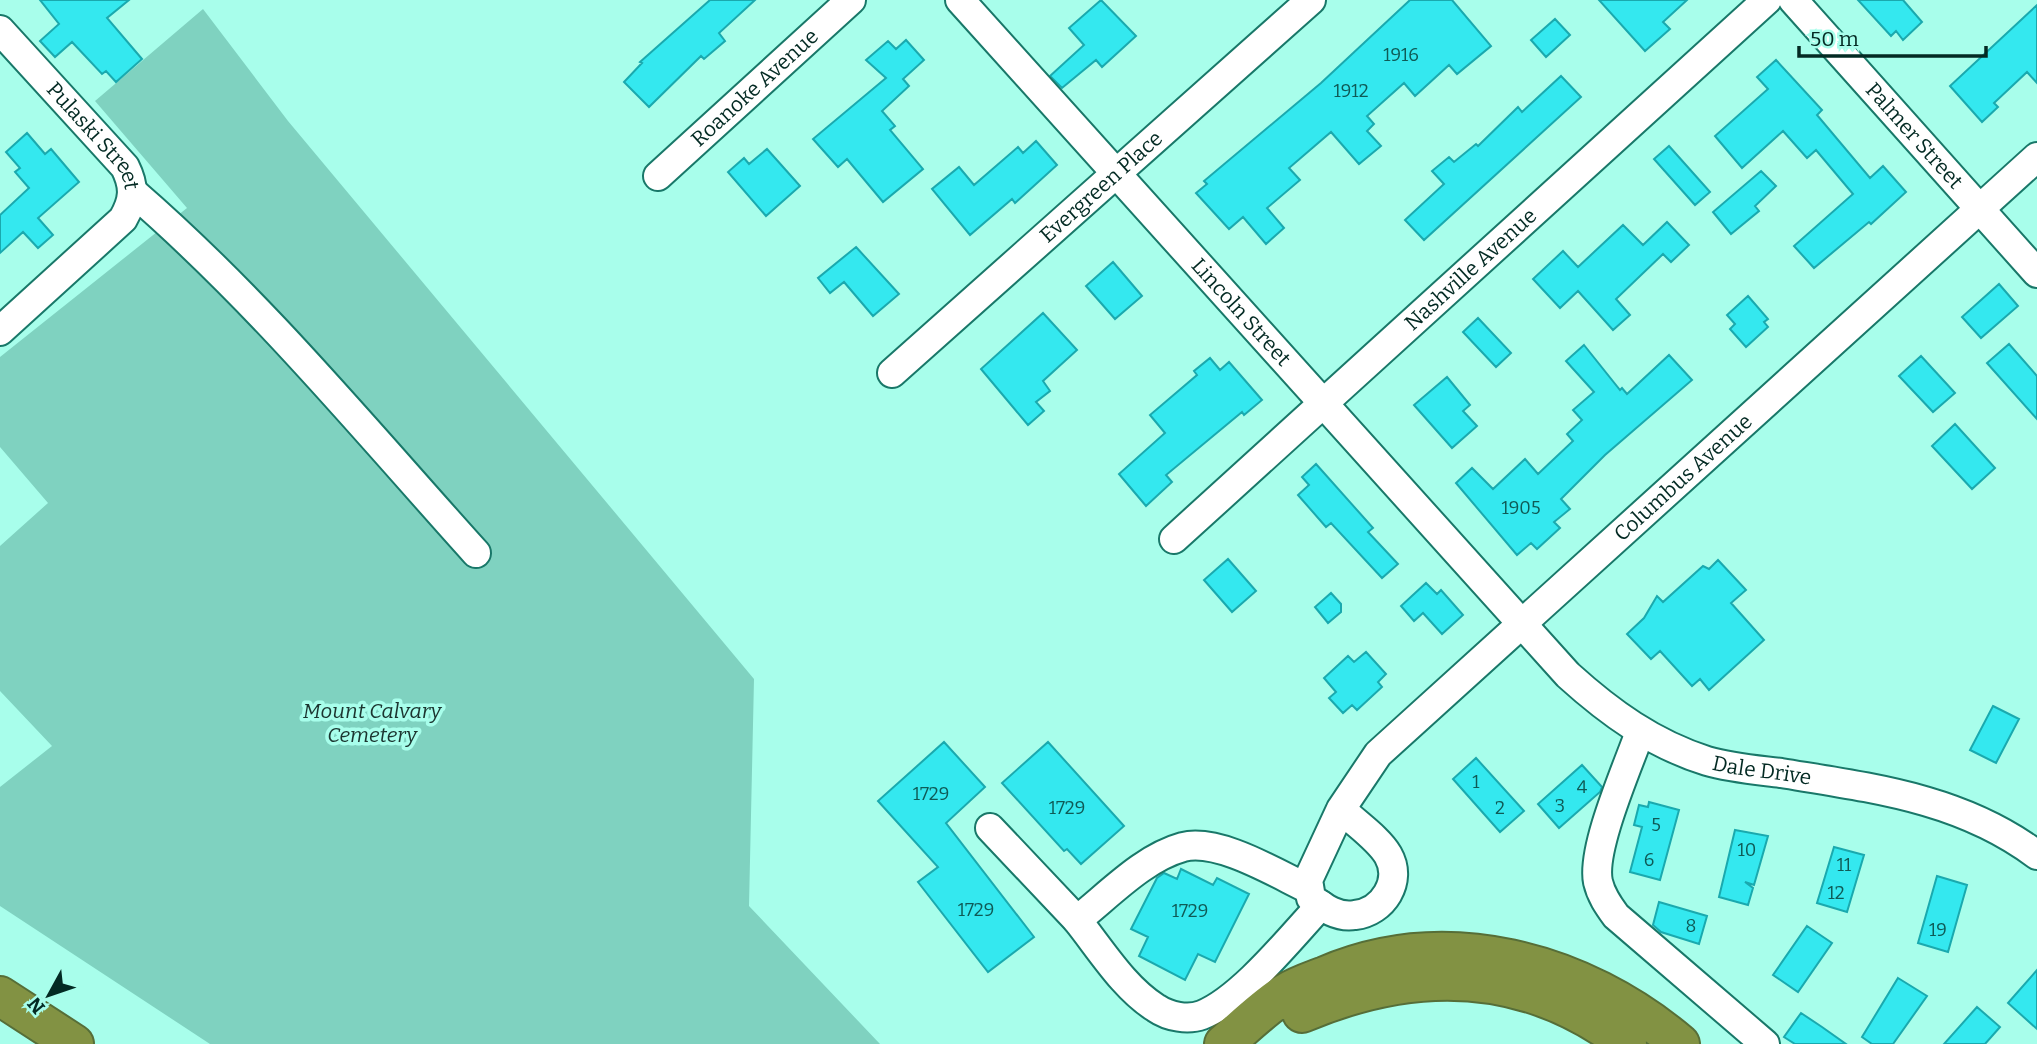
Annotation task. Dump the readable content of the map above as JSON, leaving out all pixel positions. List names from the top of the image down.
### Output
{
  "streets": {
    "street": [
      "Roanoke Avenue",
      "Palmer Street",
      "Pulaski Street",
      "Evergreen Place",
      "Nashville Avenue",
      "Lincoln Street",
      "Columbus Avenue",
      "Dale Drive"
    ]
  },
  "crossings": [
    ["Palmer Street", "Columbus Avenue"],
    ["Evergreen Place", "Lincoln Street"],
    ["Nashville Avenue", "Lincoln Street"],
    ["Lincoln Street", "Columbus Avenue"],
    ["Lincoln Street", "Dale Drive"],
    ["Columbus Avenue", "Dale Drive"]
  ],
  "parks": ["Mount Calvary Cemetery"],
  "house_numbers": [
    "1916",
    "1912",
    "1905",
    "1",
    "4",
    "1729",
    "3",
    "1729",
    "2",
    "5",
    "10",
    "6",
    "11",
    "12",
    "1729",
    "1729",
    "8",
    "19"
  ],
  "scale_bar": "50 m",
  "north": "bottom left"
}
